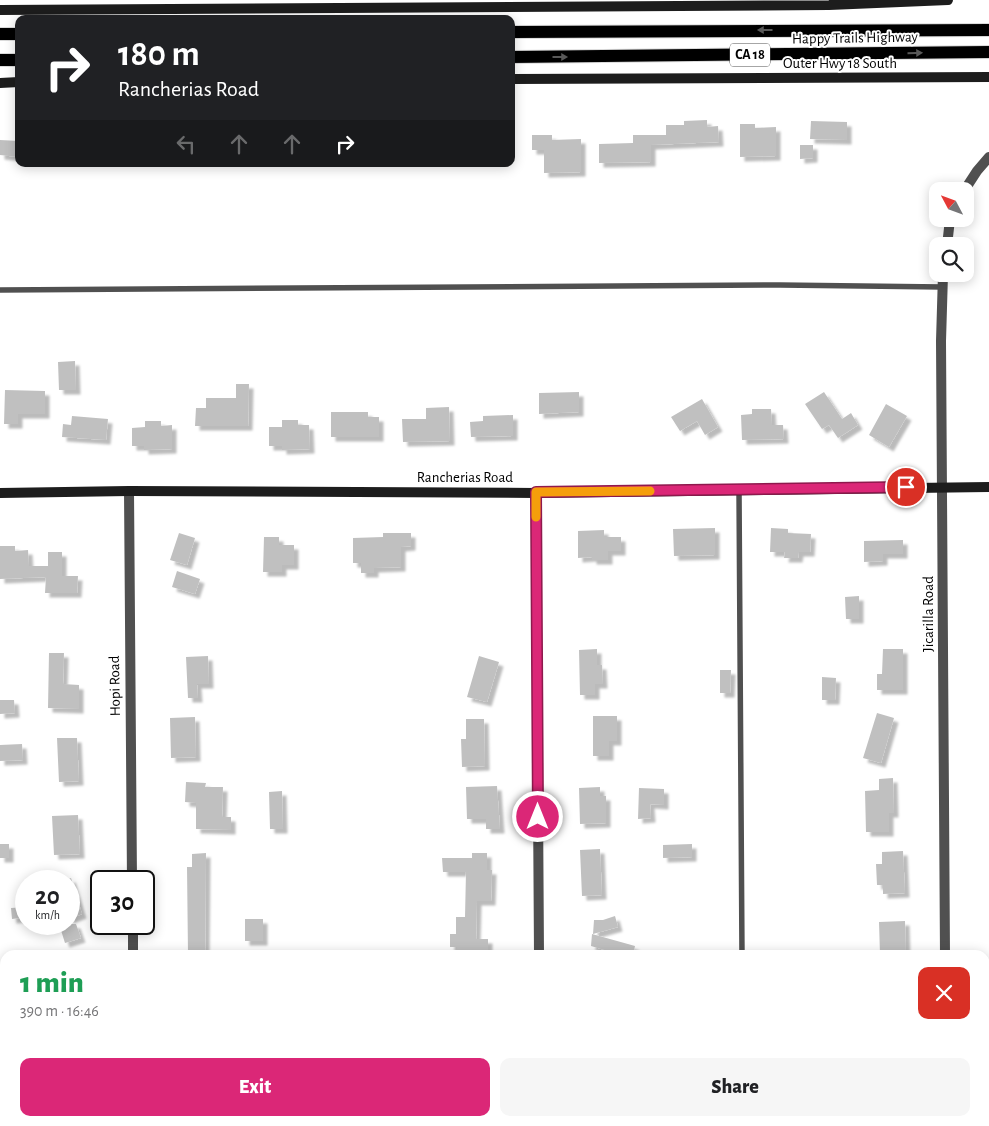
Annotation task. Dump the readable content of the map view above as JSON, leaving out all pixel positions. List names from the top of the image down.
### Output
{
  "streets": {
    "main road": ["Happy Trails Highway", "CA 18"],
    "street": [
      "Outer Hwy 18 South",
      "Rancherias Road",
      "Jicarilla Road",
      "Hopi Road"
    ]
  },
  "crossings": [
    ["Rancherias Road", "Jicarilla Road"],
    ["Rancherias Road", "Hopi Road"]
  ],
  "north": "top left",
  "page": {
    "turn": ["180 m", "Rancherias Road"],
    "speed": "20 km/h",
    "limit": "30",
    "heading": ["1 min", "390 m · 16:46"],
    "buttons": ["Exit", "Share"]
  }
}
